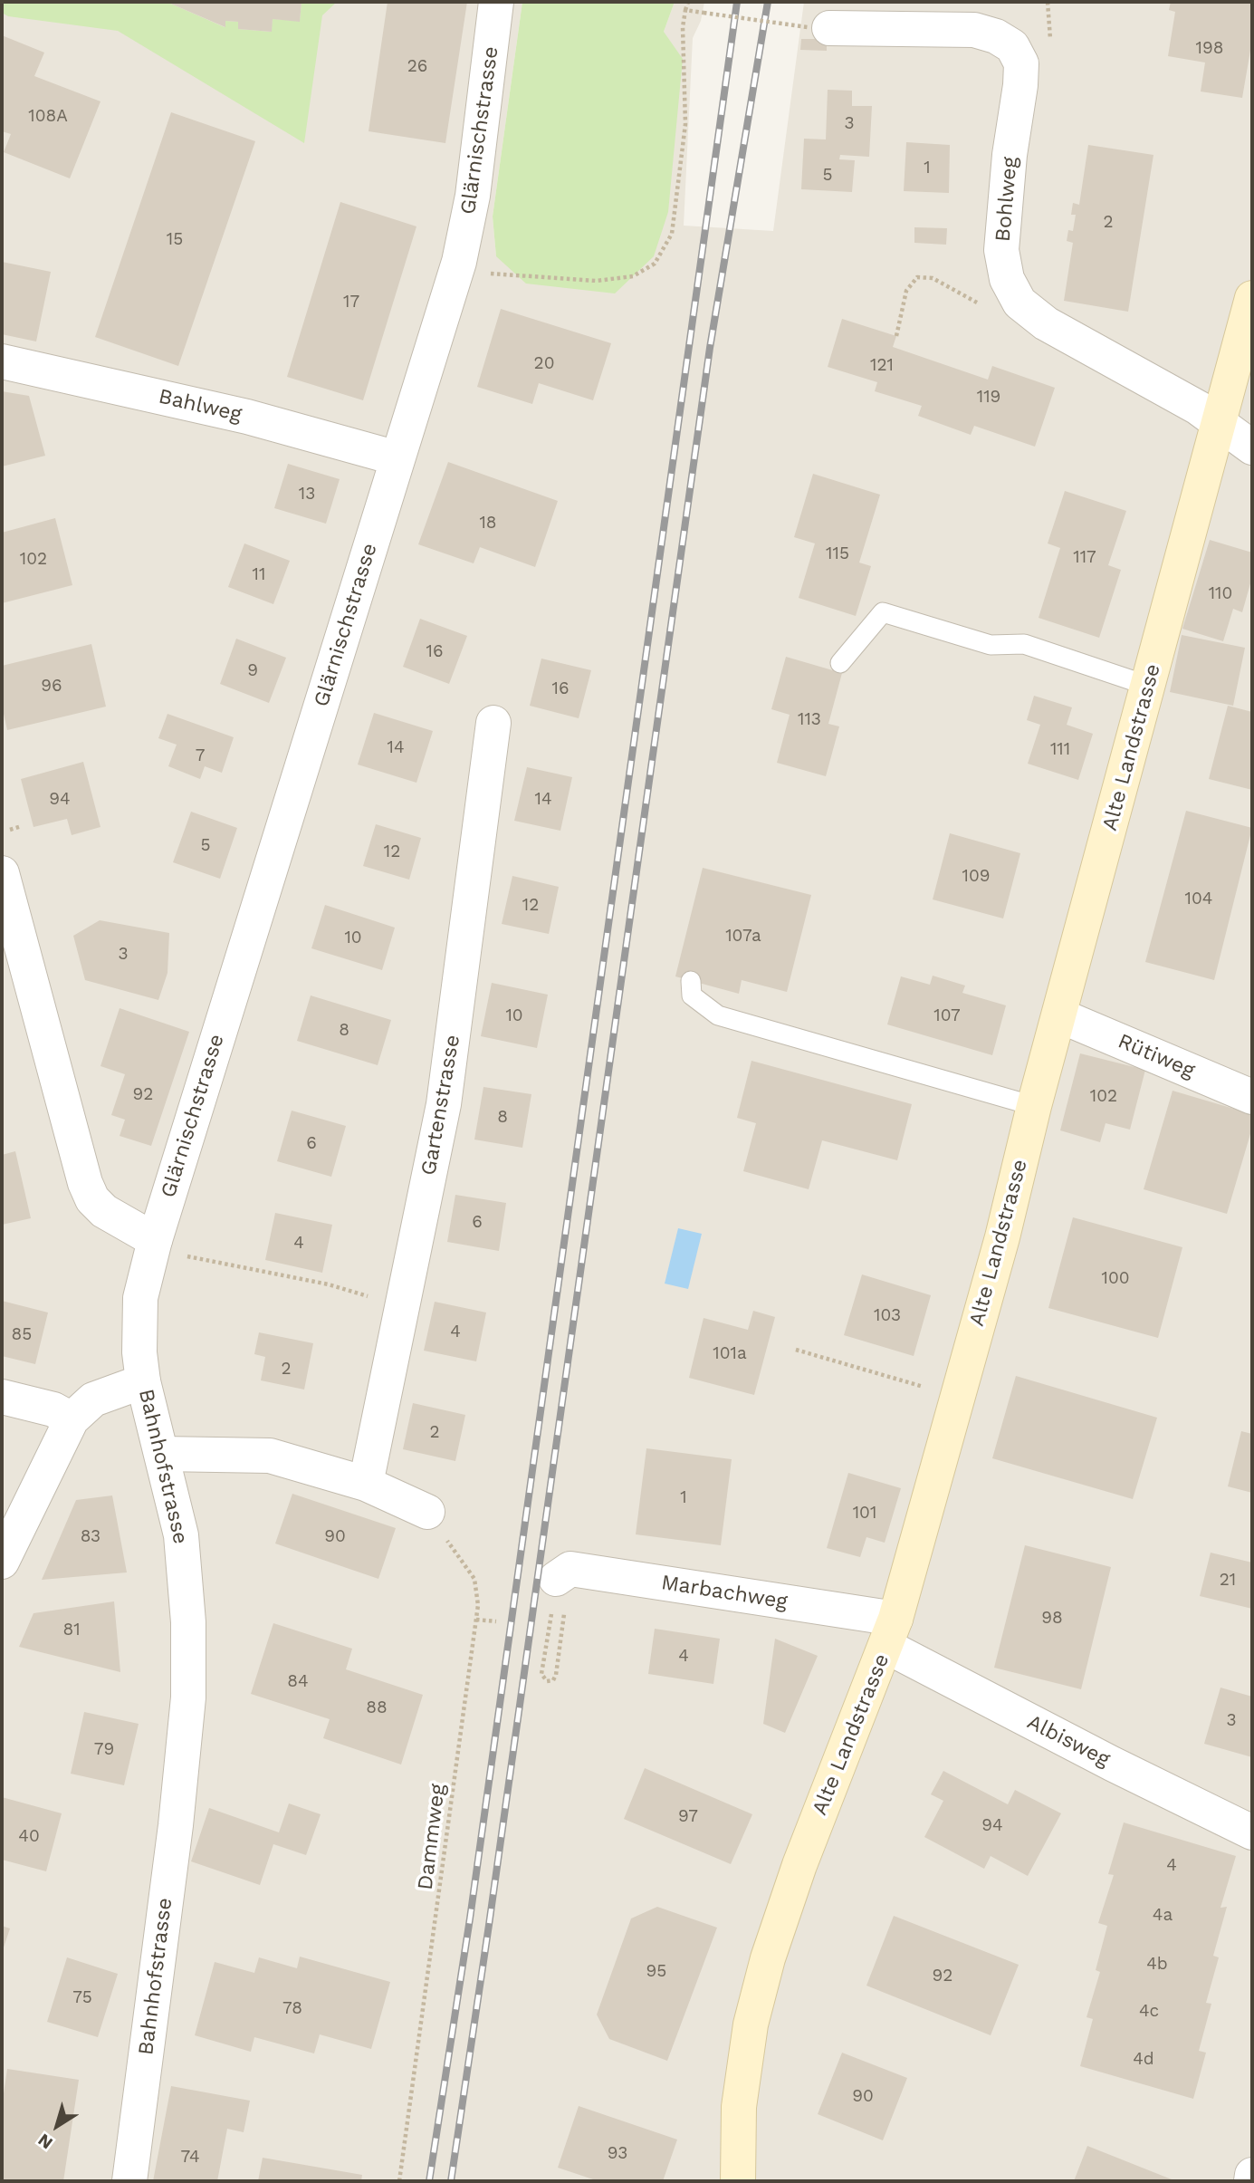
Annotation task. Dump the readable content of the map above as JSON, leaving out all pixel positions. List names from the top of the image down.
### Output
{
  "streets": {
    "main road": ["Alte Landstrasse"],
    "street": [
      "Glärnischstrasse",
      "Bohlweg",
      "Bahlweg",
      "Rütiweg",
      "Gartenstrasse",
      "Bahnhofstrasse",
      "Marbachweg",
      "Albisweg"
    ],
    "path": ["Dammweg"]
  },
  "crossings": [
    ["Glärnischstrasse", "Bahlweg"],
    ["Glärnischstrasse", "Bahnhofstrasse"],
    ["Bohlweg", "Alte Landstrasse"],
    ["Alte Landstrasse", "Rütiweg"],
    ["Alte Landstrasse", "Marbachweg"],
    ["Alte Landstrasse", "Albisweg"],
    ["Marbachweg", "Albisweg"]
  ],
  "house_numbers": [
    "198",
    "26",
    "108A",
    "3",
    "1",
    "5",
    "2",
    "15",
    "17",
    "20",
    "121",
    "119",
    "13",
    "18",
    "115",
    "117",
    "102",
    "11",
    "110",
    "16",
    "9",
    "96",
    "16",
    "113",
    "14",
    "111",
    "7",
    "94",
    "14",
    "5",
    "12",
    "109",
    "104",
    "12",
    "107a",
    "10",
    "3",
    "10",
    "107",
    "8",
    "92",
    "102",
    "8",
    "6",
    "6",
    "4",
    "100",
    "103",
    "4",
    "85",
    "101a",
    "2",
    "2",
    "1",
    "101",
    "83",
    "90",
    "21",
    "98",
    "81",
    "4",
    "84",
    "88",
    "3",
    "79",
    "97",
    "94",
    "40",
    "4",
    "4a",
    "4b",
    "95",
    "92",
    "75",
    "78",
    "4c",
    "4d",
    "90",
    "93",
    "74"
  ],
  "north": "bottom left"
}
